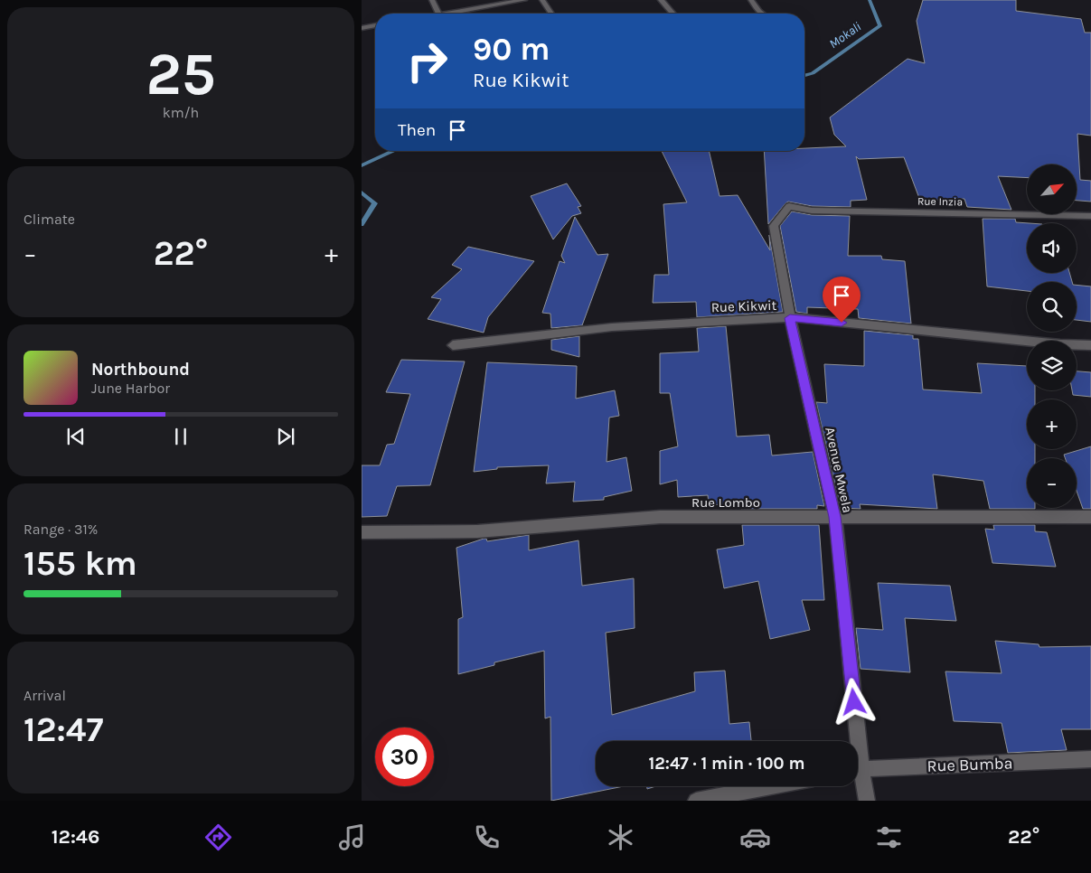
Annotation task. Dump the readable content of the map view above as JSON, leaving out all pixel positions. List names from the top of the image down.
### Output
{
  "streets": {
    "street": [
      "Rue Inzia",
      "Rue Kikwit",
      "Avenue Mwela",
      "Rue Lombo",
      "Rue Bumba"
    ]
  },
  "crossings": [
    ["Rue Inzia", "Avenue Mwela"],
    ["Rue Kikwit", "Avenue Mwela"],
    ["Avenue Mwela", "Rue Lombo"]
  ],
  "water": ["Mokali"],
  "north": "top right",
  "page": {
    "tile": [
      ["25", "km/h"],
      "Climate",
      ["Range · 31%", "155 km"],
      ["Arrival", "12:47"]
    ],
    "turn": ["90 m", "Rue Kikwit"],
    "then": "Then",
    "map_buttons": ["+", "−"],
    "heat": ["−", "22°", "+"],
    "song": ["Northbound", "June Harbor"],
    "limit": "30",
    "trip": "12:47 · 1 min · 100 m",
    "tabs": ["12:46", "22°"]
  }
}
